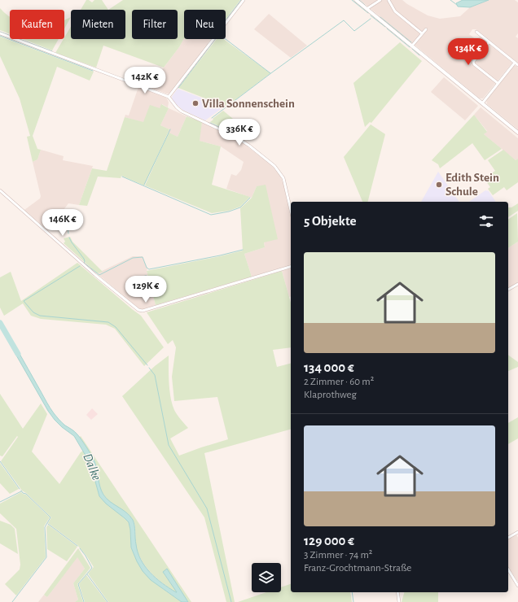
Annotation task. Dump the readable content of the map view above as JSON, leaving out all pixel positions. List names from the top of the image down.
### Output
{
  "water": ["Dalke"],
  "places": ["Villa Sonnenschein", "Edith Stein Schule"],
  "page": {
    "chip": [
      "Kaufen",
      "Mieten",
      "Filter",
      "Neu"
    ],
    "price": [
      "134K €",
      "142K €",
      "336K €",
      "146K €",
      "129K €"
    ],
    "heading": "5 Objekte",
    "list": [
      {
        "name": "134 000 €",
        "note": "2 Zimmer · 60 m² · Klaprothweg"
      },
      {
        "name": "129 000 €",
        "note": "3 Zimmer · 74 m² · Franz-Grochtmann-Straße"
      }
    ]
  }
}
